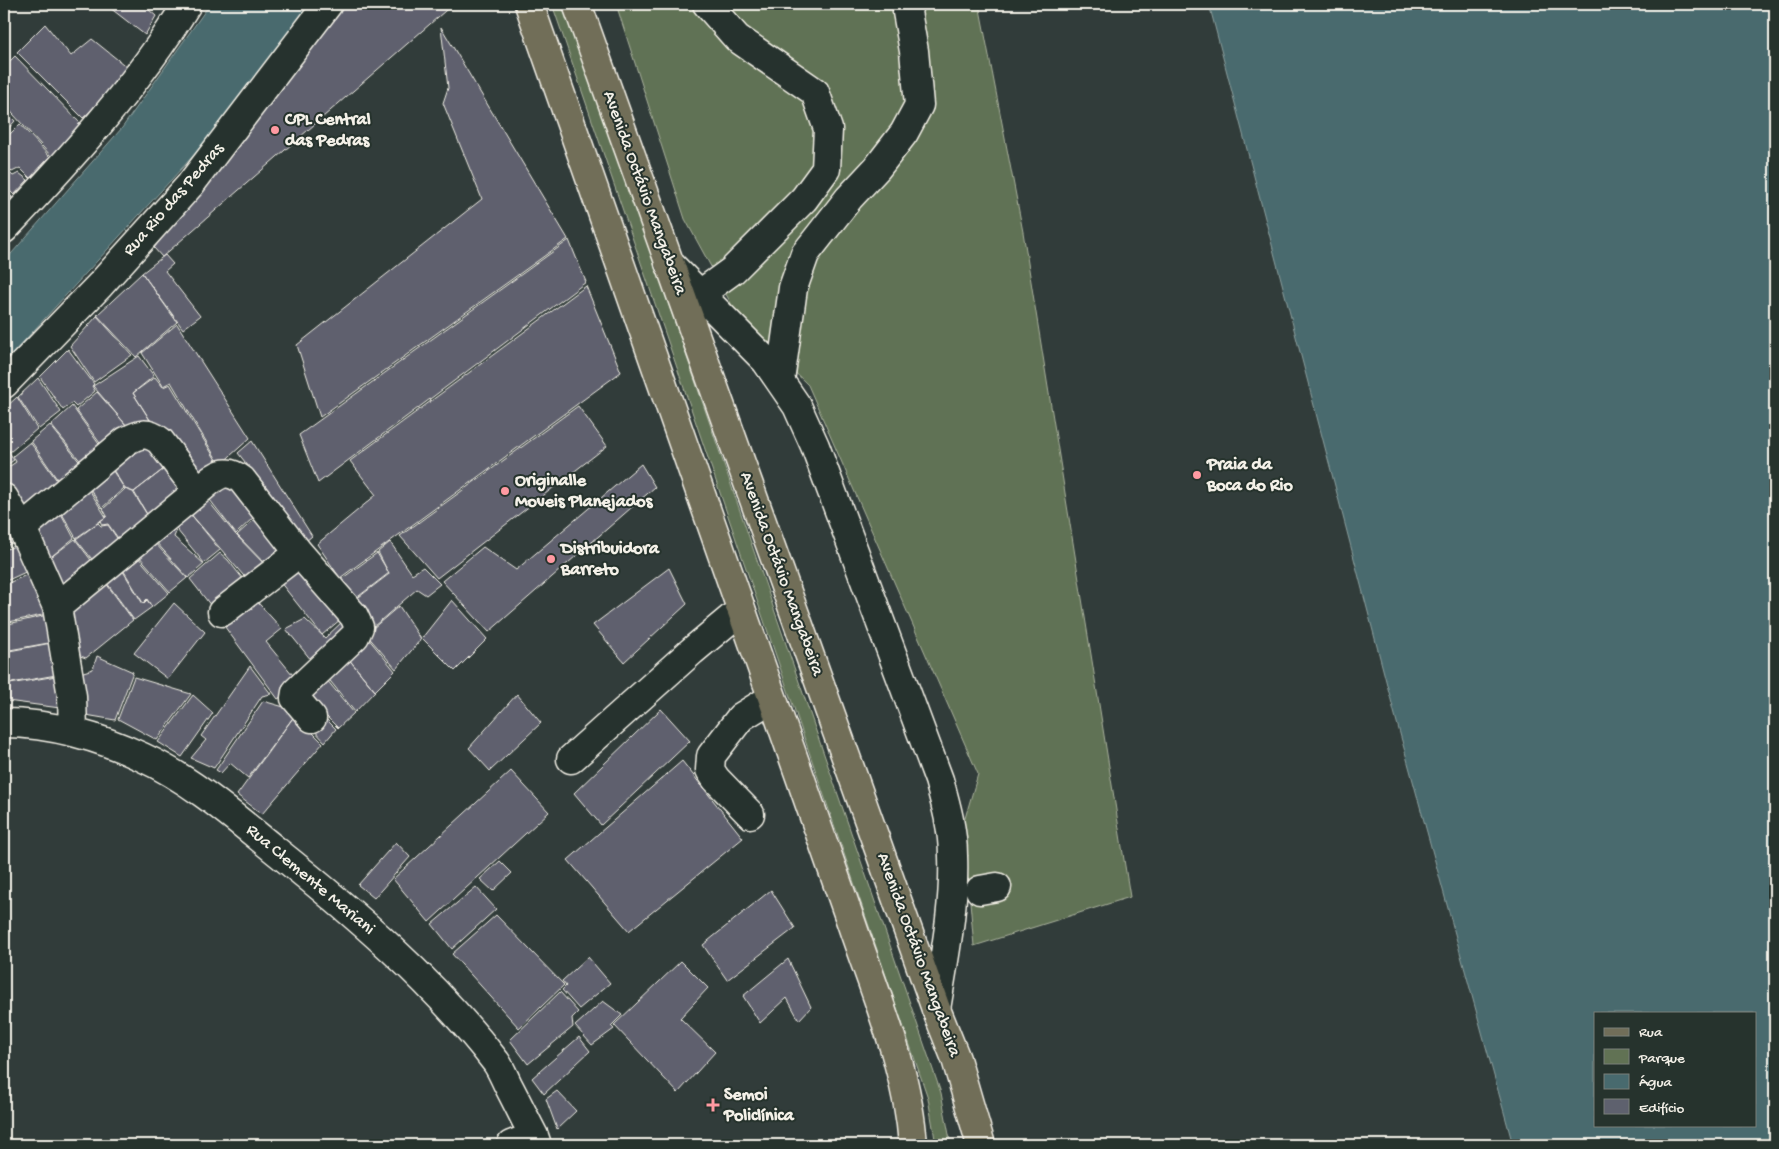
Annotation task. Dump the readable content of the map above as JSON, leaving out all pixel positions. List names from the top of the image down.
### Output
{
  "streets": {
    "main road": ["Avenida Octávio Mangabeira"],
    "street": ["Rua Rio das Pedras", "Rua Clemente Mariani"]
  },
  "places": {
    "other": [
      "CPL Central das Pedras",
      "Praia da Boca do Rio",
      "Originalle Moveis Planejados",
      "Distribuidora Barreto"
    ],
    "health": ["Semoi Policlínica"]
  },
  "legend": [
    "Rua",
    "Parque",
    "Água",
    "Edifício"
  ]
}
